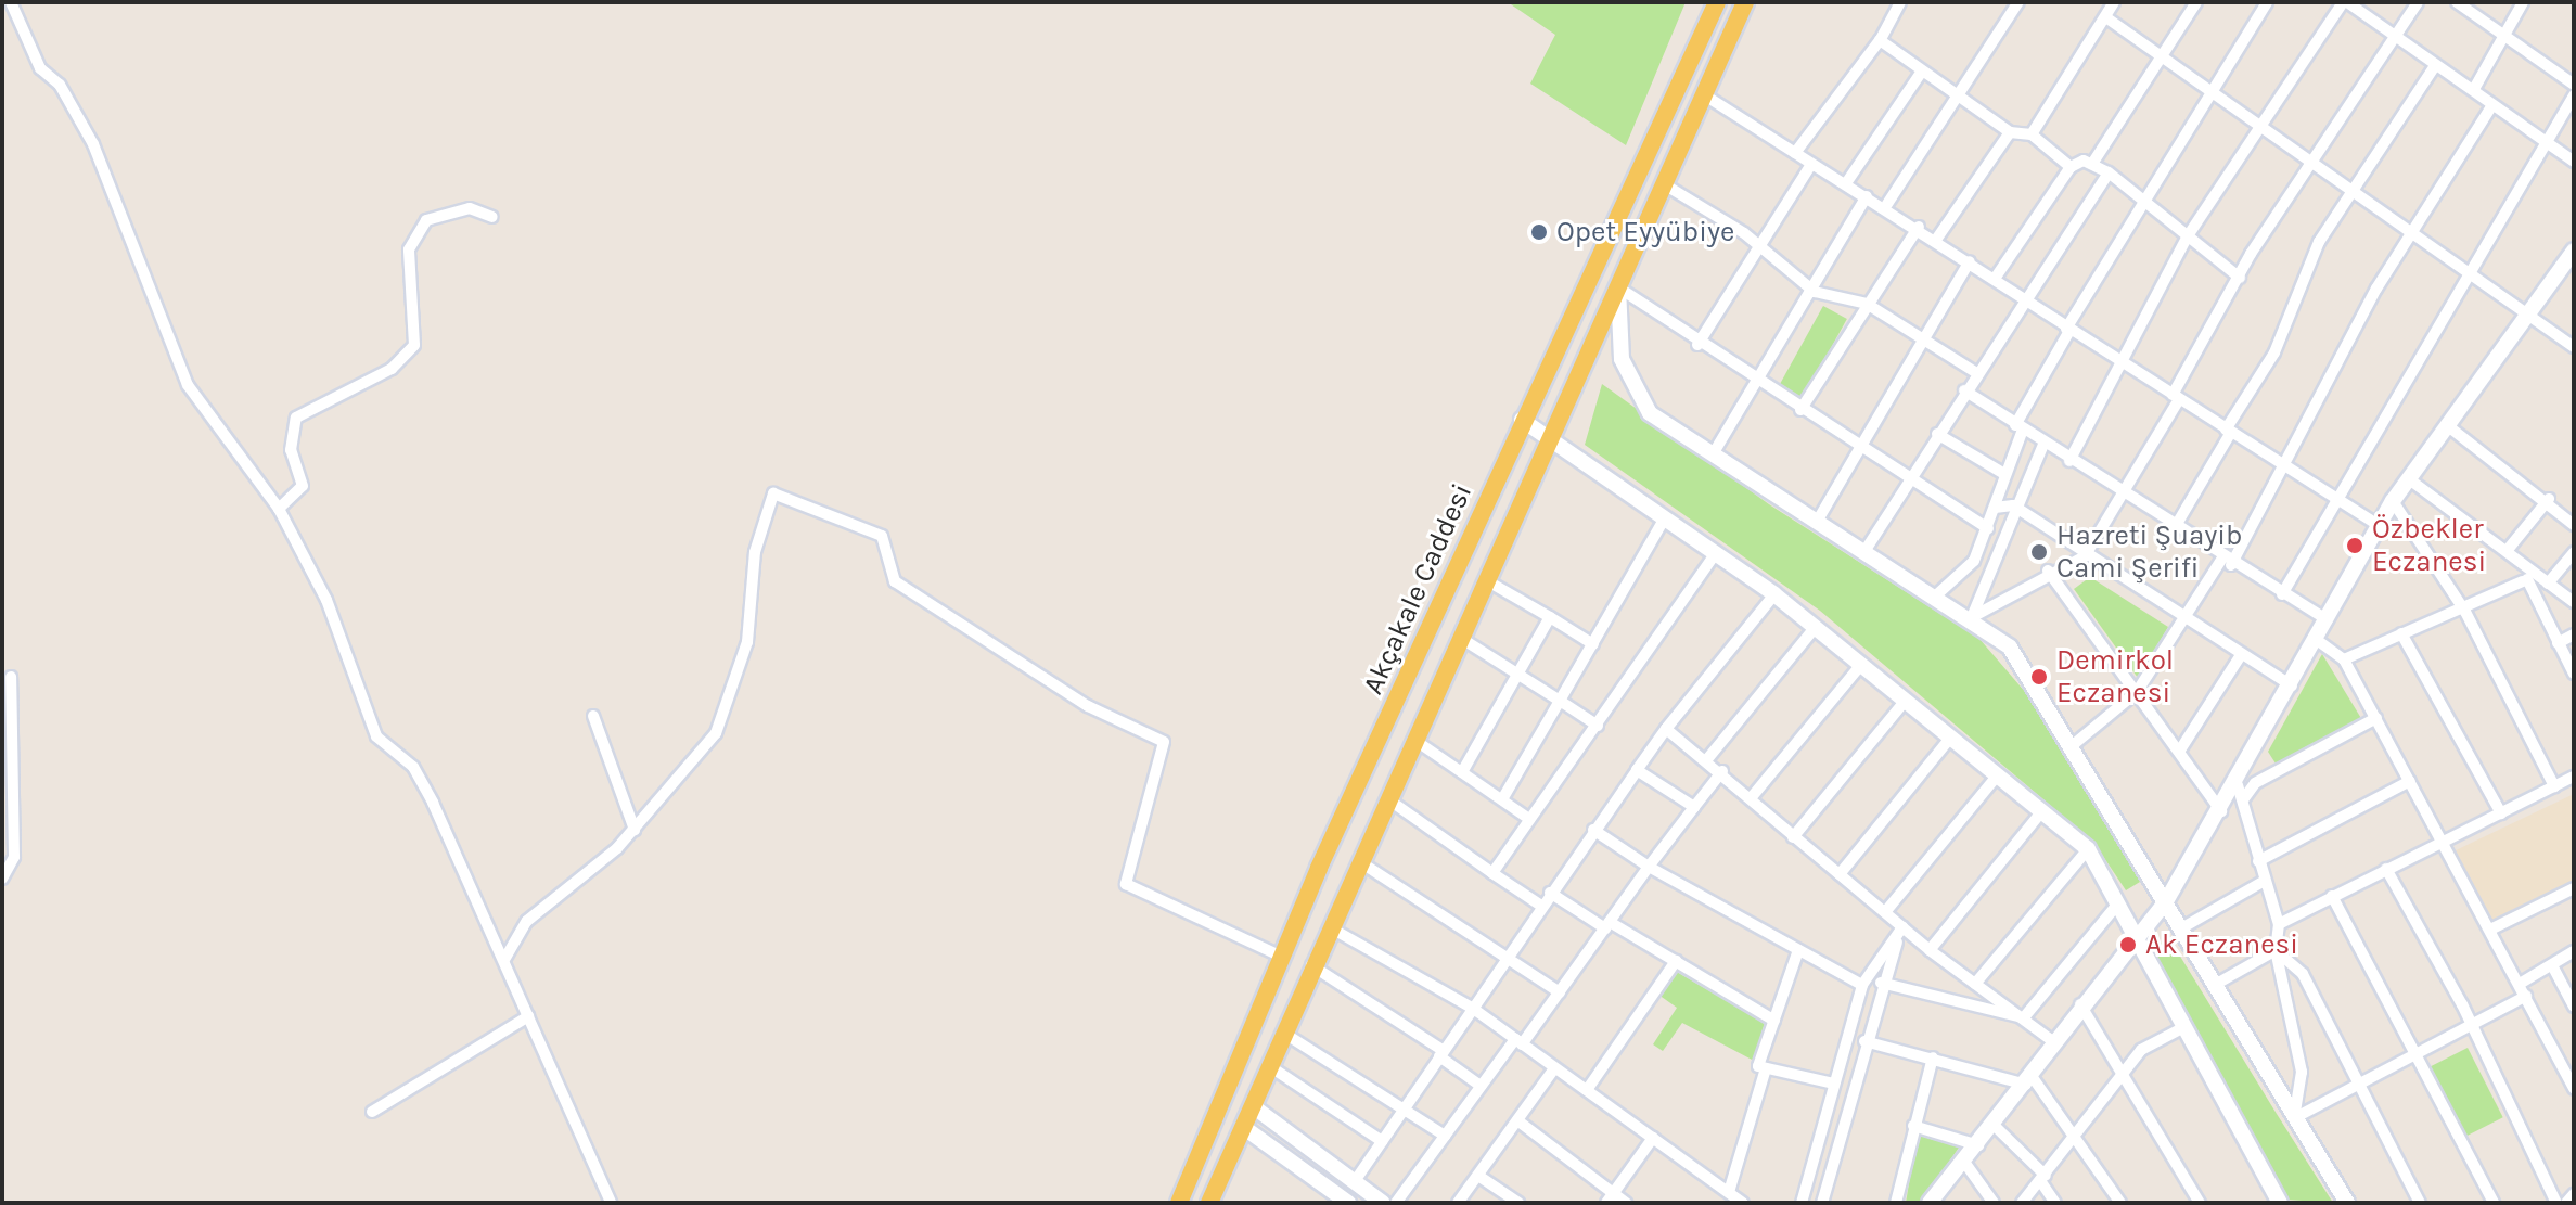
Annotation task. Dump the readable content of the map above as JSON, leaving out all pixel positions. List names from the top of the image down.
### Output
{
  "streets": {
    "main road": ["Akçakale Caddesi"]
  },
  "places": [
    "Opet Eyyübiye",
    "Özbekler Eczanesi",
    "Hazreti Şuayib Cami Şerifi",
    "Demirkol Eczanesi",
    "Ak Eczanesi"
  ]
}
